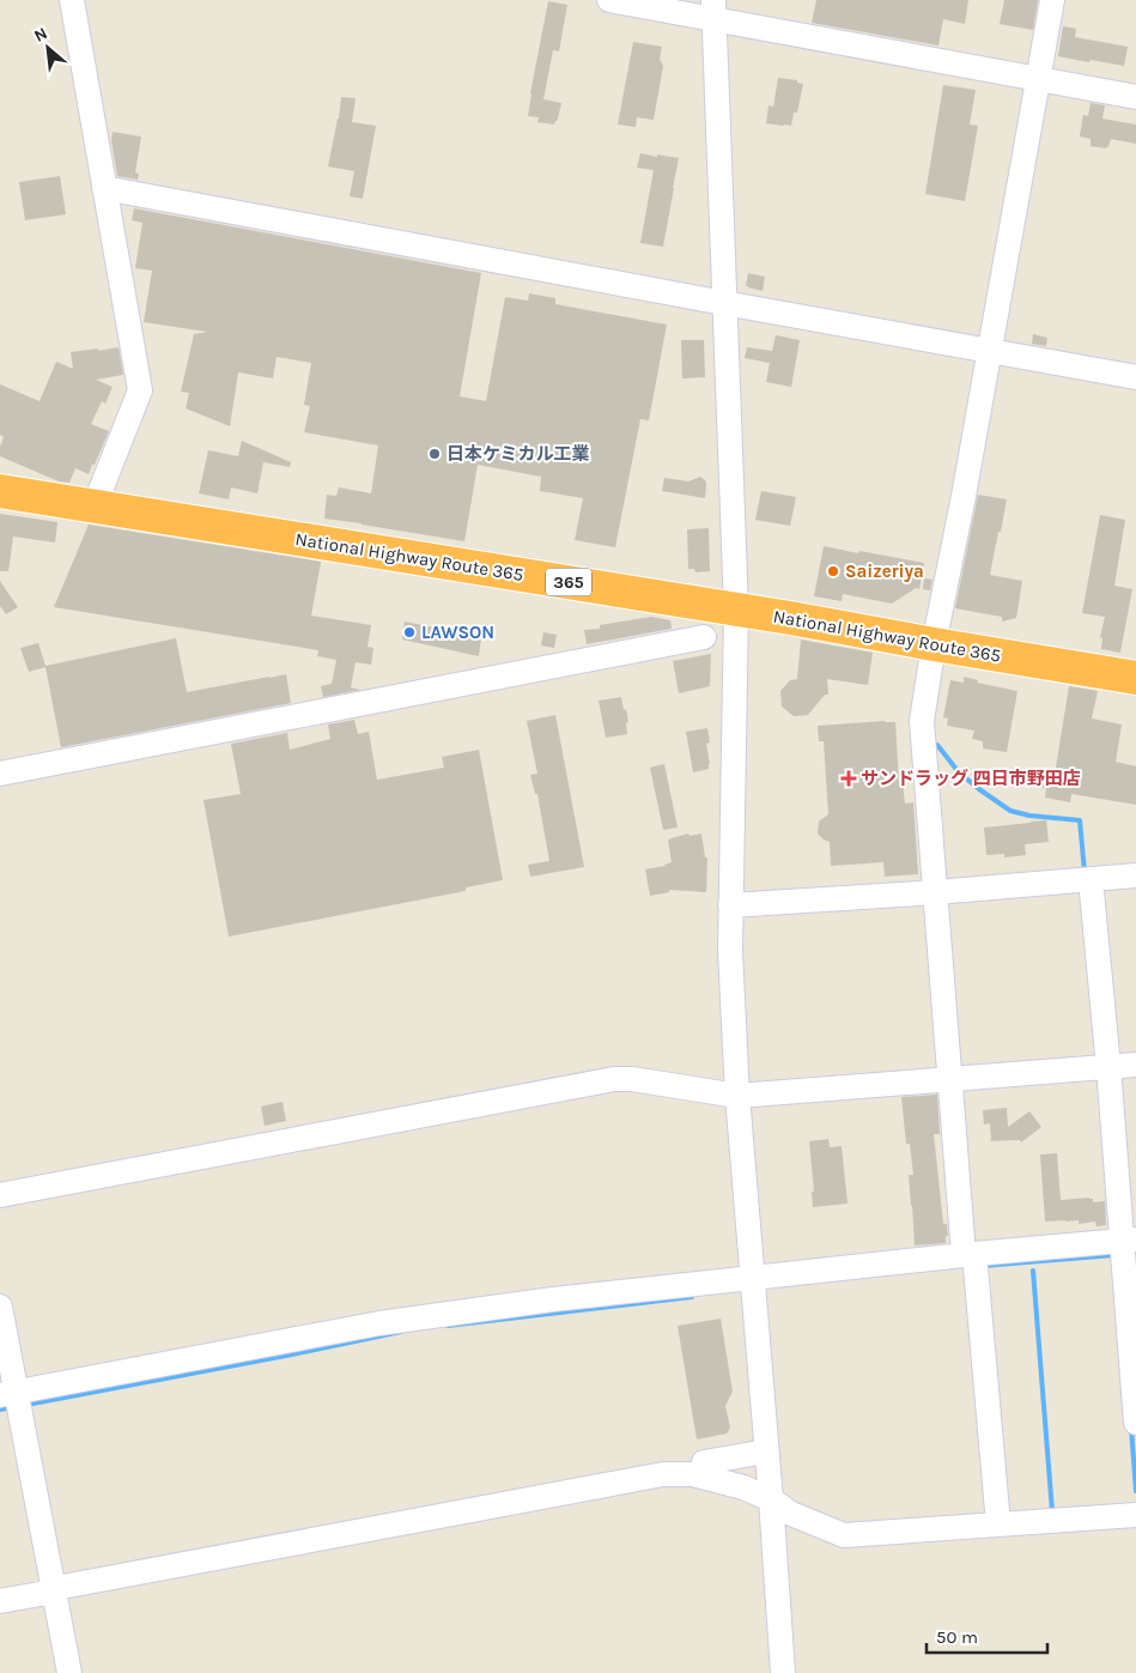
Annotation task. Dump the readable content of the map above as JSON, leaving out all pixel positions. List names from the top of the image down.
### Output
{
  "streets": {
    "highway": ["National Highway Route 365", "365"]
  },
  "places": {
    "other": ["日本ケミカル工業", "Saizeriya", "LAWSON"],
    "health": ["サンドラッグ 四日市野田店"]
  },
  "scale_bar": "50 m",
  "north": "top left"
}
